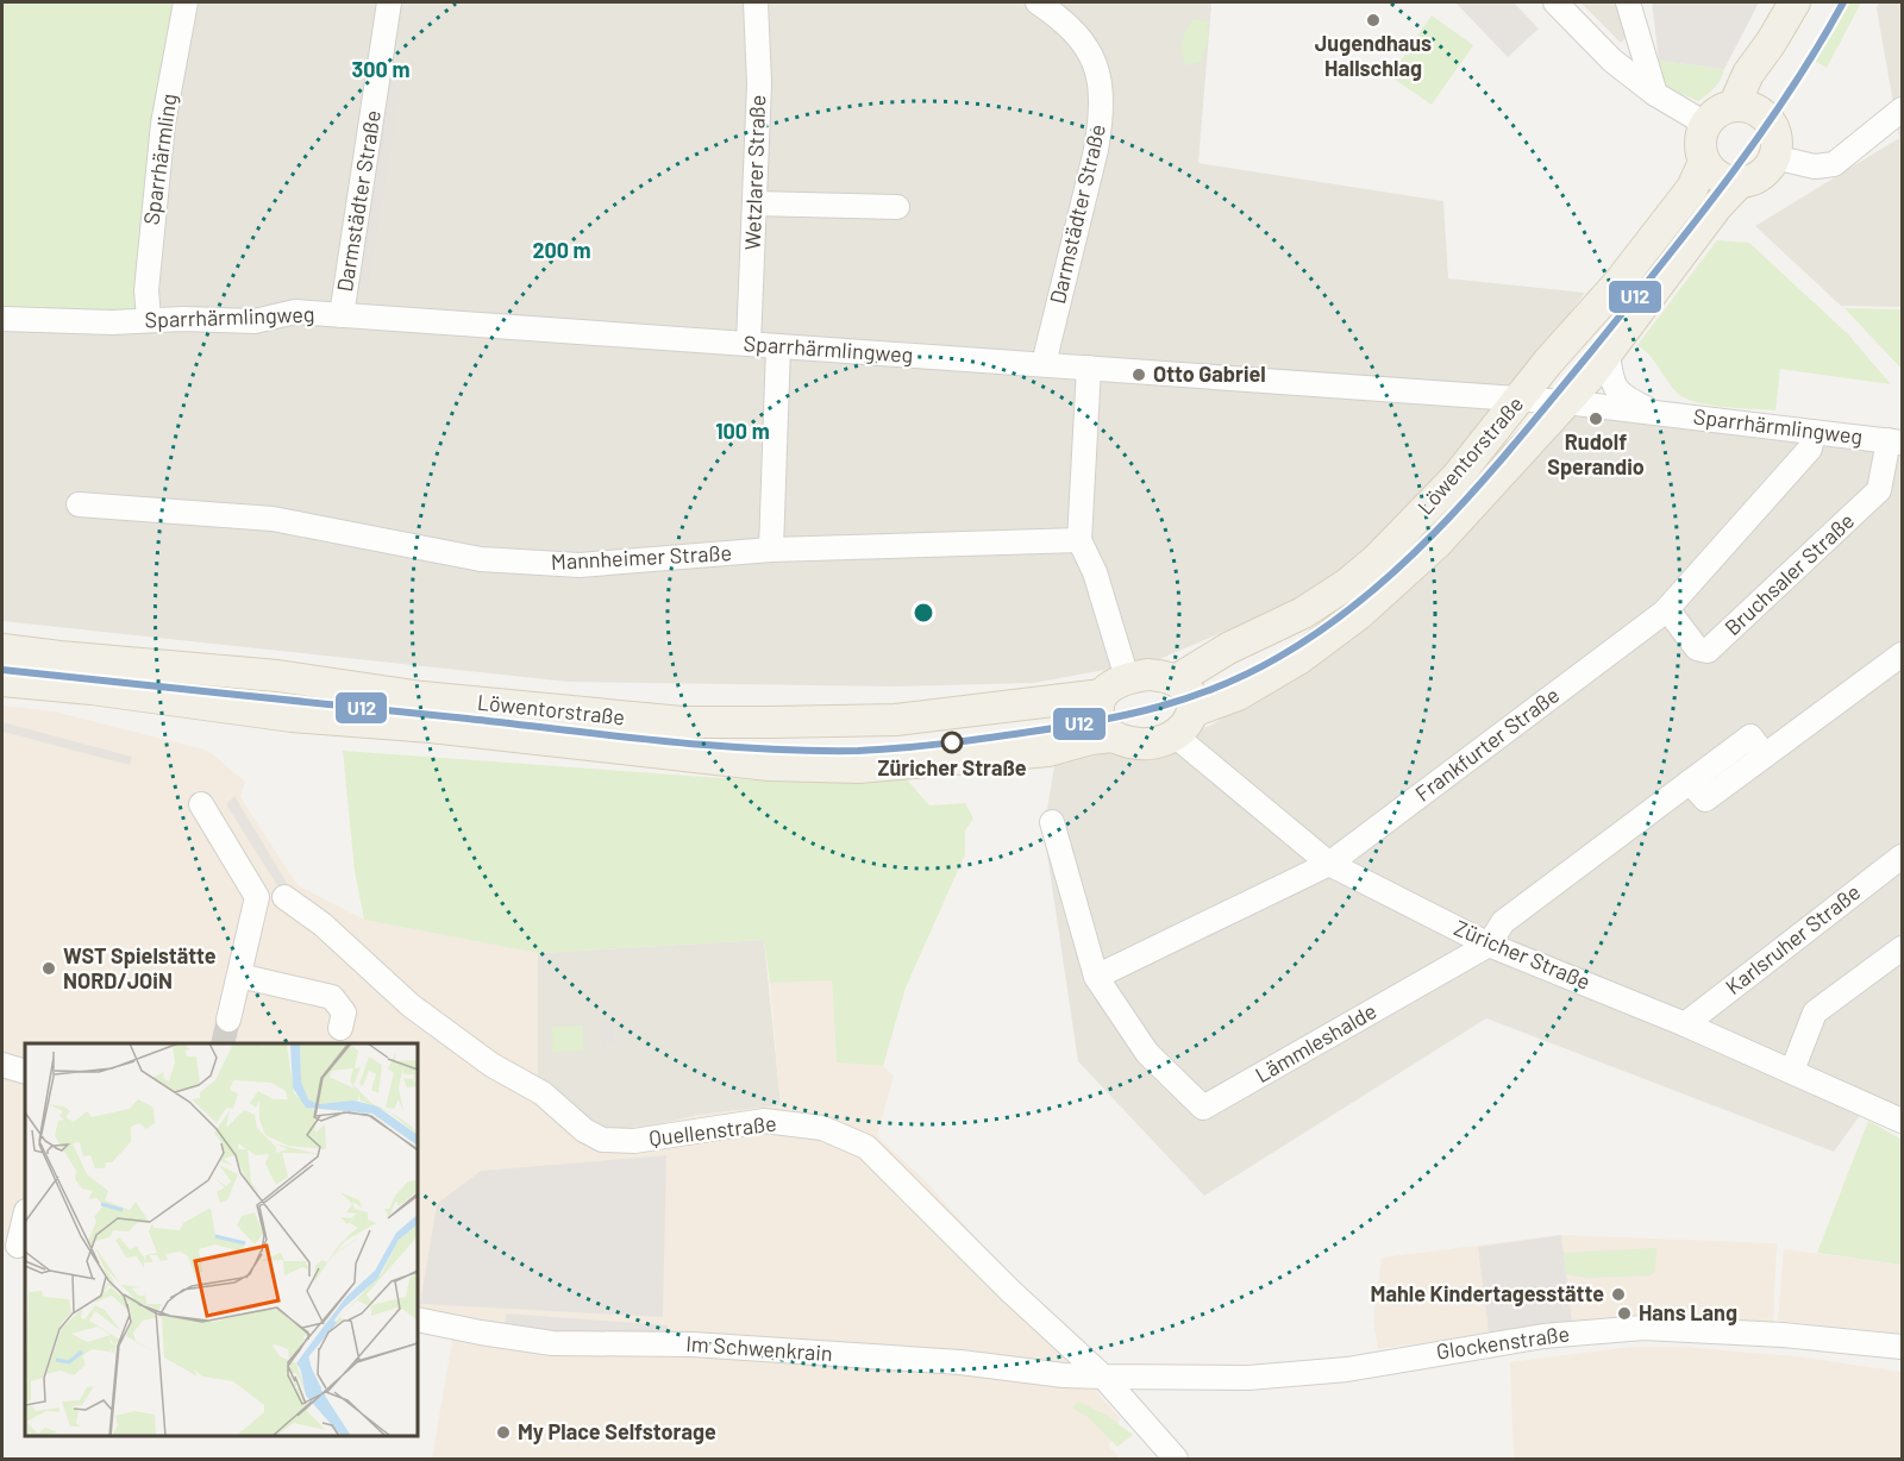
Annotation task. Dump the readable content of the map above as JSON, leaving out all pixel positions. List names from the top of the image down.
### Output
{
  "streets": {
    "main road": ["Löwentorstraße"],
    "street": [
      "Sparrhärmling",
      "Wetzlarer Straße",
      "Darmstädter Straße",
      "Sparrhärmlingweg",
      "Mannheimer Straße",
      "Bruchsaler Straße",
      "Frankfurter Straße",
      "Karlsruher Straße",
      "Züricher Straße",
      "Lämmleshalde",
      "Quellenstraße",
      "Glockenstraße",
      "Im Schwenkrain"
    ]
  },
  "crossings": [
    ["Sparrhärmling", "Sparrhärmlingweg"],
    ["Wetzlarer Straße", "Sparrhärmlingweg"],
    ["Darmstädter Straße", "Sparrhärmlingweg"],
    ["Sparrhärmlingweg", "Löwentorstraße"],
    ["Sparrhärmlingweg", "Bruchsaler Straße"],
    ["Sparrhärmlingweg", "Frankfurter Straße"],
    ["Löwentorstraße", "Züricher Straße"],
    ["Bruchsaler Straße", "Frankfurter Straße"],
    ["Frankfurter Straße", "Züricher Straße"],
    ["Frankfurter Straße", "Lämmleshalde"],
    ["Karlsruher Straße", "Züricher Straße"],
    ["Züricher Straße", "Lämmleshalde"],
    ["Quellenstraße", "Glockenstraße"],
    ["Quellenstraße", "Im Schwenkrain"],
    ["Glockenstraße", "Im Schwenkrain"]
  ],
  "places": [
    "Jugendhaus Hallschlag",
    "Otto Gabriel",
    "Rudolf Sperandio",
    "Züricher Straße",
    "WST Spielstätte NORD/JOiN",
    "Mahle Kindertagesstätte",
    "Hans Lang",
    "My Place Selfstorage"
  ],
  "lines": ["transit line U12"],
  "rings": ["300 m", "200 m", "100 m"]
}
